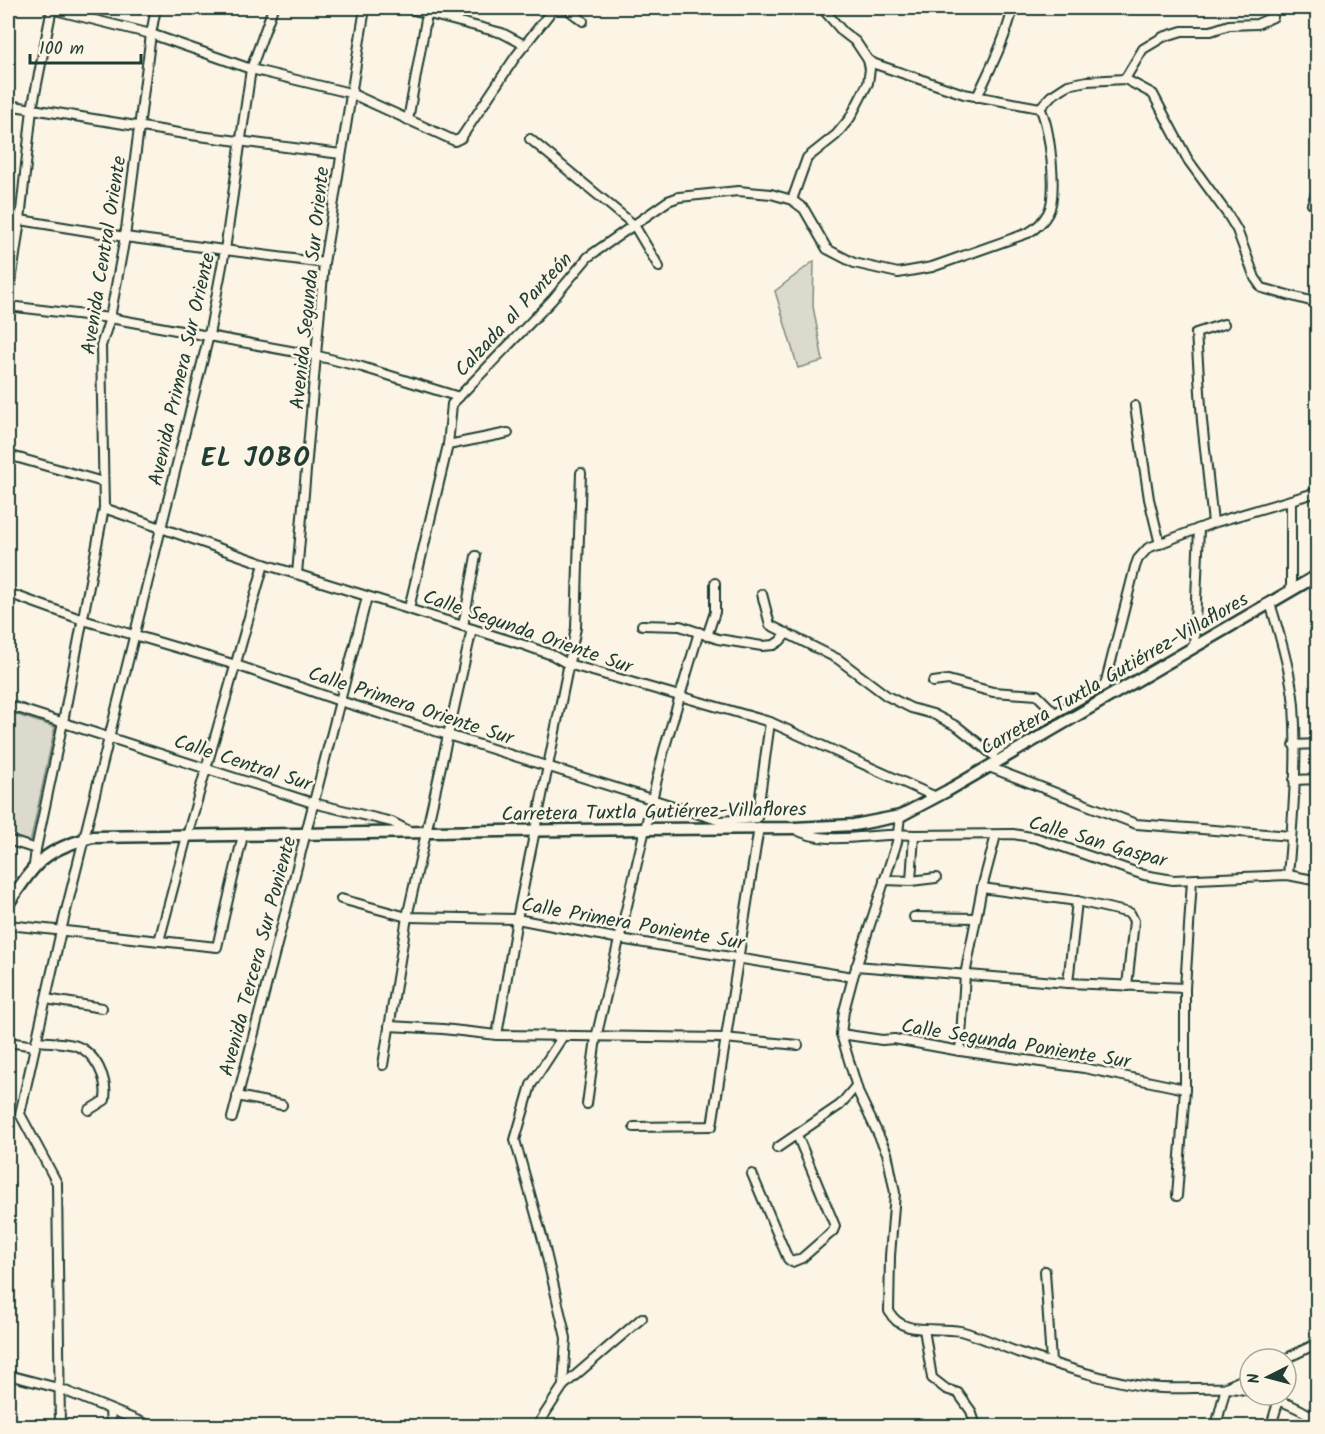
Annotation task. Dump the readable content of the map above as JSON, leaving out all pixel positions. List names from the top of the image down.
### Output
{
  "streets": {
    "main road": ["Carretera Tuxtla Gutiérrez-Villaflores"],
    "street": [
      "Avenida Central Oriente",
      "Avenida Segunda Sur Oriente",
      "Calzada al Panteón",
      "Avenida Primera Sur Oriente",
      "Calle Segunda Oriente Sur",
      "Calle Primera Oriente Sur",
      "Calle Central Sur",
      "Calle San Gaspar",
      "Calle Primera Poniente Sur",
      "Avenida Tercera Sur Poniente",
      "Calle Segunda Poniente Sur"
    ]
  },
  "crossings": [
    ["Avenida Central Oriente", "Calle Segunda Oriente Sur"],
    ["Avenida Central Oriente", "Carretera Tuxtla Gutiérrez-Villaflores"],
    ["Avenida Central Oriente", "Calle Primera Oriente Sur"],
    ["Avenida Central Oriente", "Calle Central Sur"],
    ["Avenida Segunda Sur Oriente", "Calle Segunda Oriente Sur"],
    ["Calzada al Panteón", "Calle Segunda Oriente Sur"],
    ["Avenida Primera Sur Oriente", "Calle Segunda Oriente Sur"],
    ["Avenida Primera Sur Oriente", "Carretera Tuxtla Gutiérrez-Villaflores"],
    ["Avenida Primera Sur Oriente", "Calle Primera Oriente Sur"],
    ["Avenida Primera Sur Oriente", "Calle Central Sur"],
    ["Calle Segunda Oriente Sur", "Carretera Tuxtla Gutiérrez-Villaflores"],
    ["Calle Segunda Oriente Sur", "Avenida Tercera Sur Poniente"],
    ["Carretera Tuxtla Gutiérrez-Villaflores", "Calle Primera Oriente Sur"],
    ["Carretera Tuxtla Gutiérrez-Villaflores", "Calle Central Sur"],
    ["Carretera Tuxtla Gutiérrez-Villaflores", "Calle San Gaspar"],
    ["Carretera Tuxtla Gutiérrez-Villaflores", "Avenida Tercera Sur Poniente"],
    ["Calle Primera Oriente Sur", "Avenida Tercera Sur Poniente"],
    ["Calle Central Sur", "Avenida Tercera Sur Poniente"]
  ],
  "districts": ["EL JOBO"],
  "scale_bar": "100 m",
  "north": "left"
}
